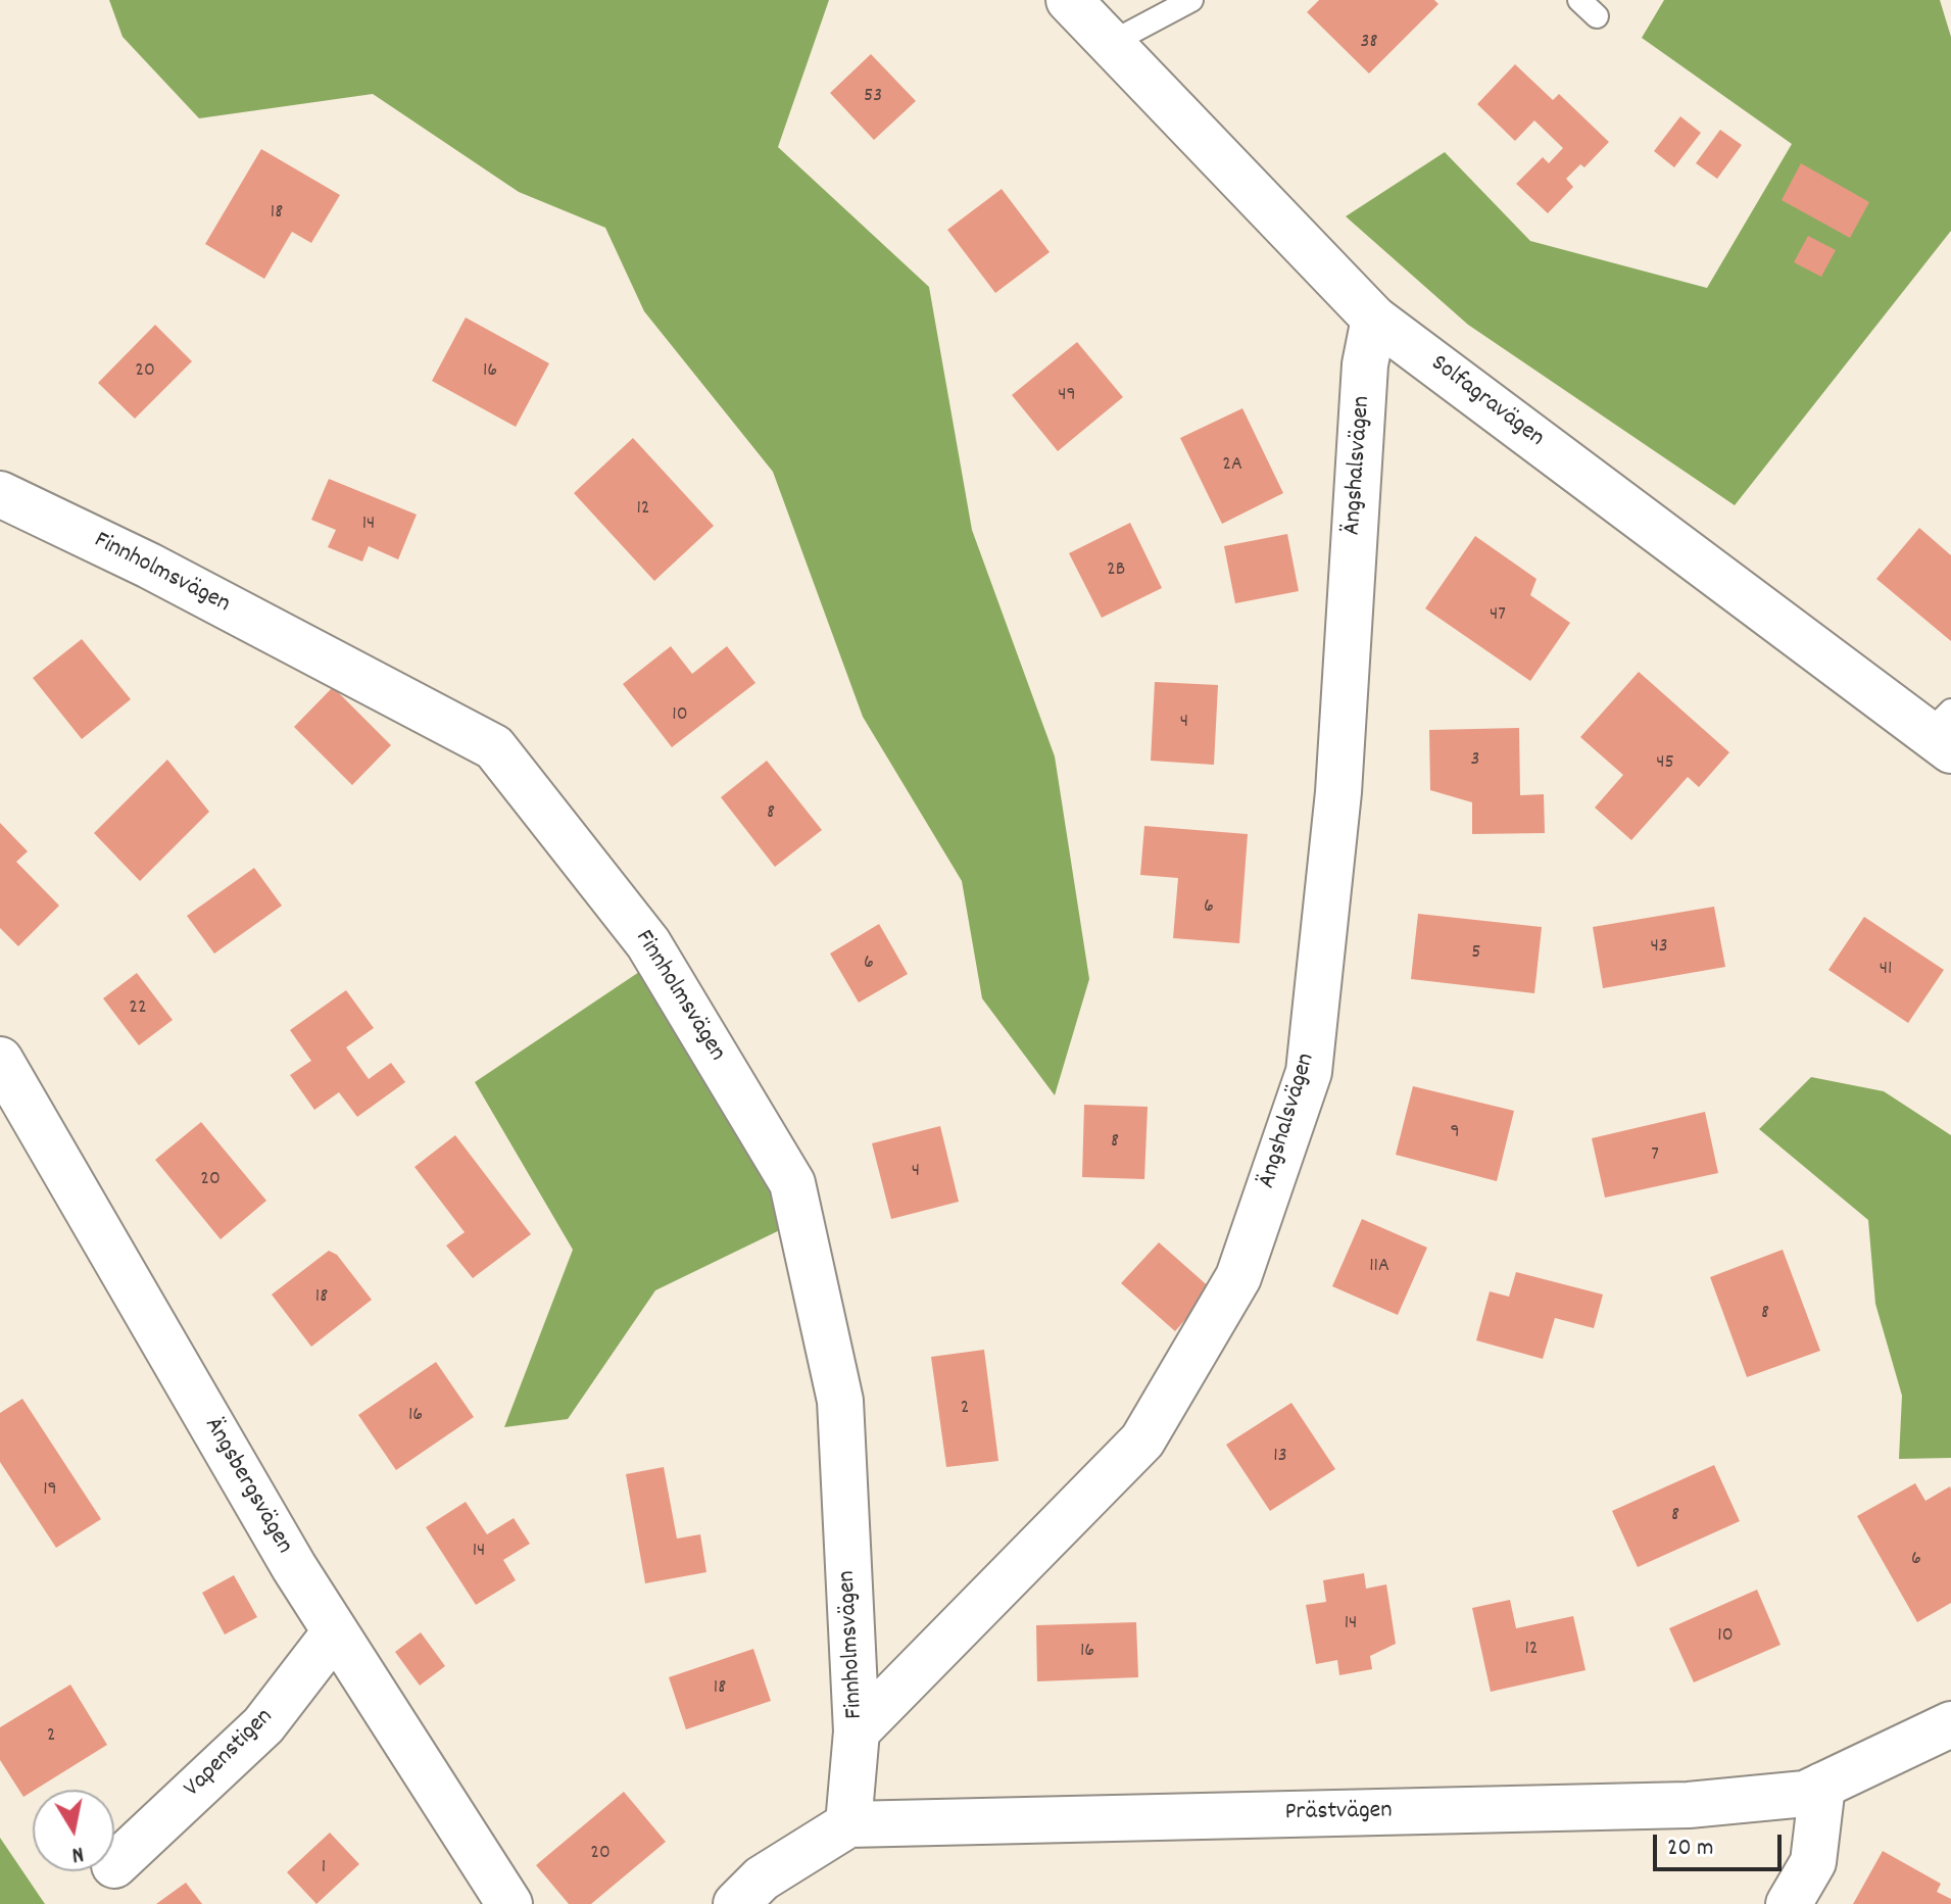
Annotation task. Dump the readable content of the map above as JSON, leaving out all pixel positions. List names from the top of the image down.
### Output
{
  "streets": {
    "street": [
      "Solfagravägen",
      "Ängshalsvägen",
      "Finnholmsvägen",
      "Ängsbergsvägen",
      "Vapenstigen",
      "Prästvägen"
    ]
  },
  "crossings": [
    ["Solfagravägen", "Ängshalsvägen"],
    ["Ängshalsvägen", "Finnholmsvägen"],
    ["Finnholmsvägen", "Prästvägen"],
    ["Ängsbergsvägen", "Vapenstigen"]
  ],
  "house_numbers": [
    "38",
    "53",
    "18",
    "20",
    "16",
    "49",
    "2A",
    "12",
    "14",
    "2B",
    "47",
    "10",
    "4",
    "3",
    "45",
    "8",
    "6",
    "43",
    "5",
    "6",
    "41",
    "22",
    "9",
    "8",
    "7",
    "4",
    "20",
    "11A",
    "18",
    "8",
    "2",
    "16",
    "13",
    "19",
    "8",
    "14",
    "6",
    "14",
    "10",
    "12",
    "16",
    "18",
    "2",
    "20",
    "1"
  ],
  "scale_bar": "20 m",
  "north": "bottom"
}
